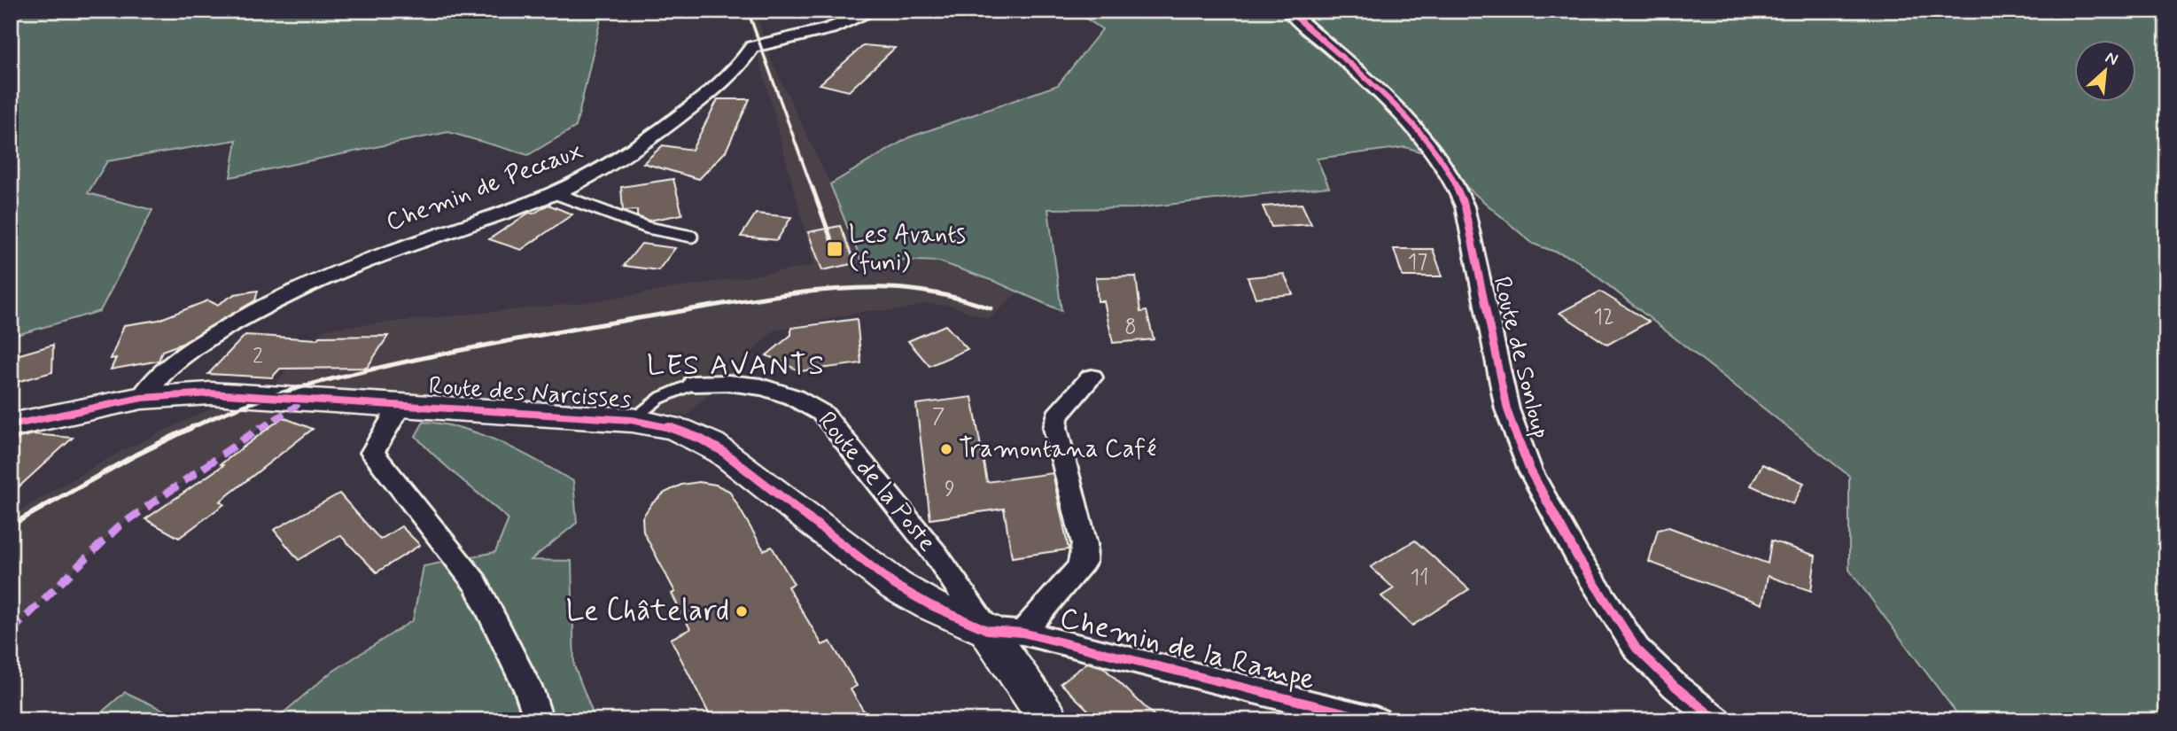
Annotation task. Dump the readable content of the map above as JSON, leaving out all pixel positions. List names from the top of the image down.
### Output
{
  "streets": {
    "street": [
      "Chemin de Peccaux",
      "Route de Sonloup",
      "Route des Narcisses",
      "Route de la Poste",
      "Chemin de la Rampe"
    ]
  },
  "crossings": [
    ["Chemin de Peccaux", "Route des Narcisses"],
    ["Route des Narcisses", "Route de la Poste"],
    ["Route des Narcisses", "Chemin de la Rampe"],
    ["Route de la Poste", "Chemin de la Rampe"]
  ],
  "districts": ["LES AVANTS"],
  "places": {
    "transit": ["Les Avants (funi)"],
    "other": ["Tramontana Café", "Le Châtelard"]
  },
  "house_numbers": [
    "17",
    "12",
    "8",
    "2",
    "7",
    "9",
    "11"
  ],
  "north": "top right"
}
